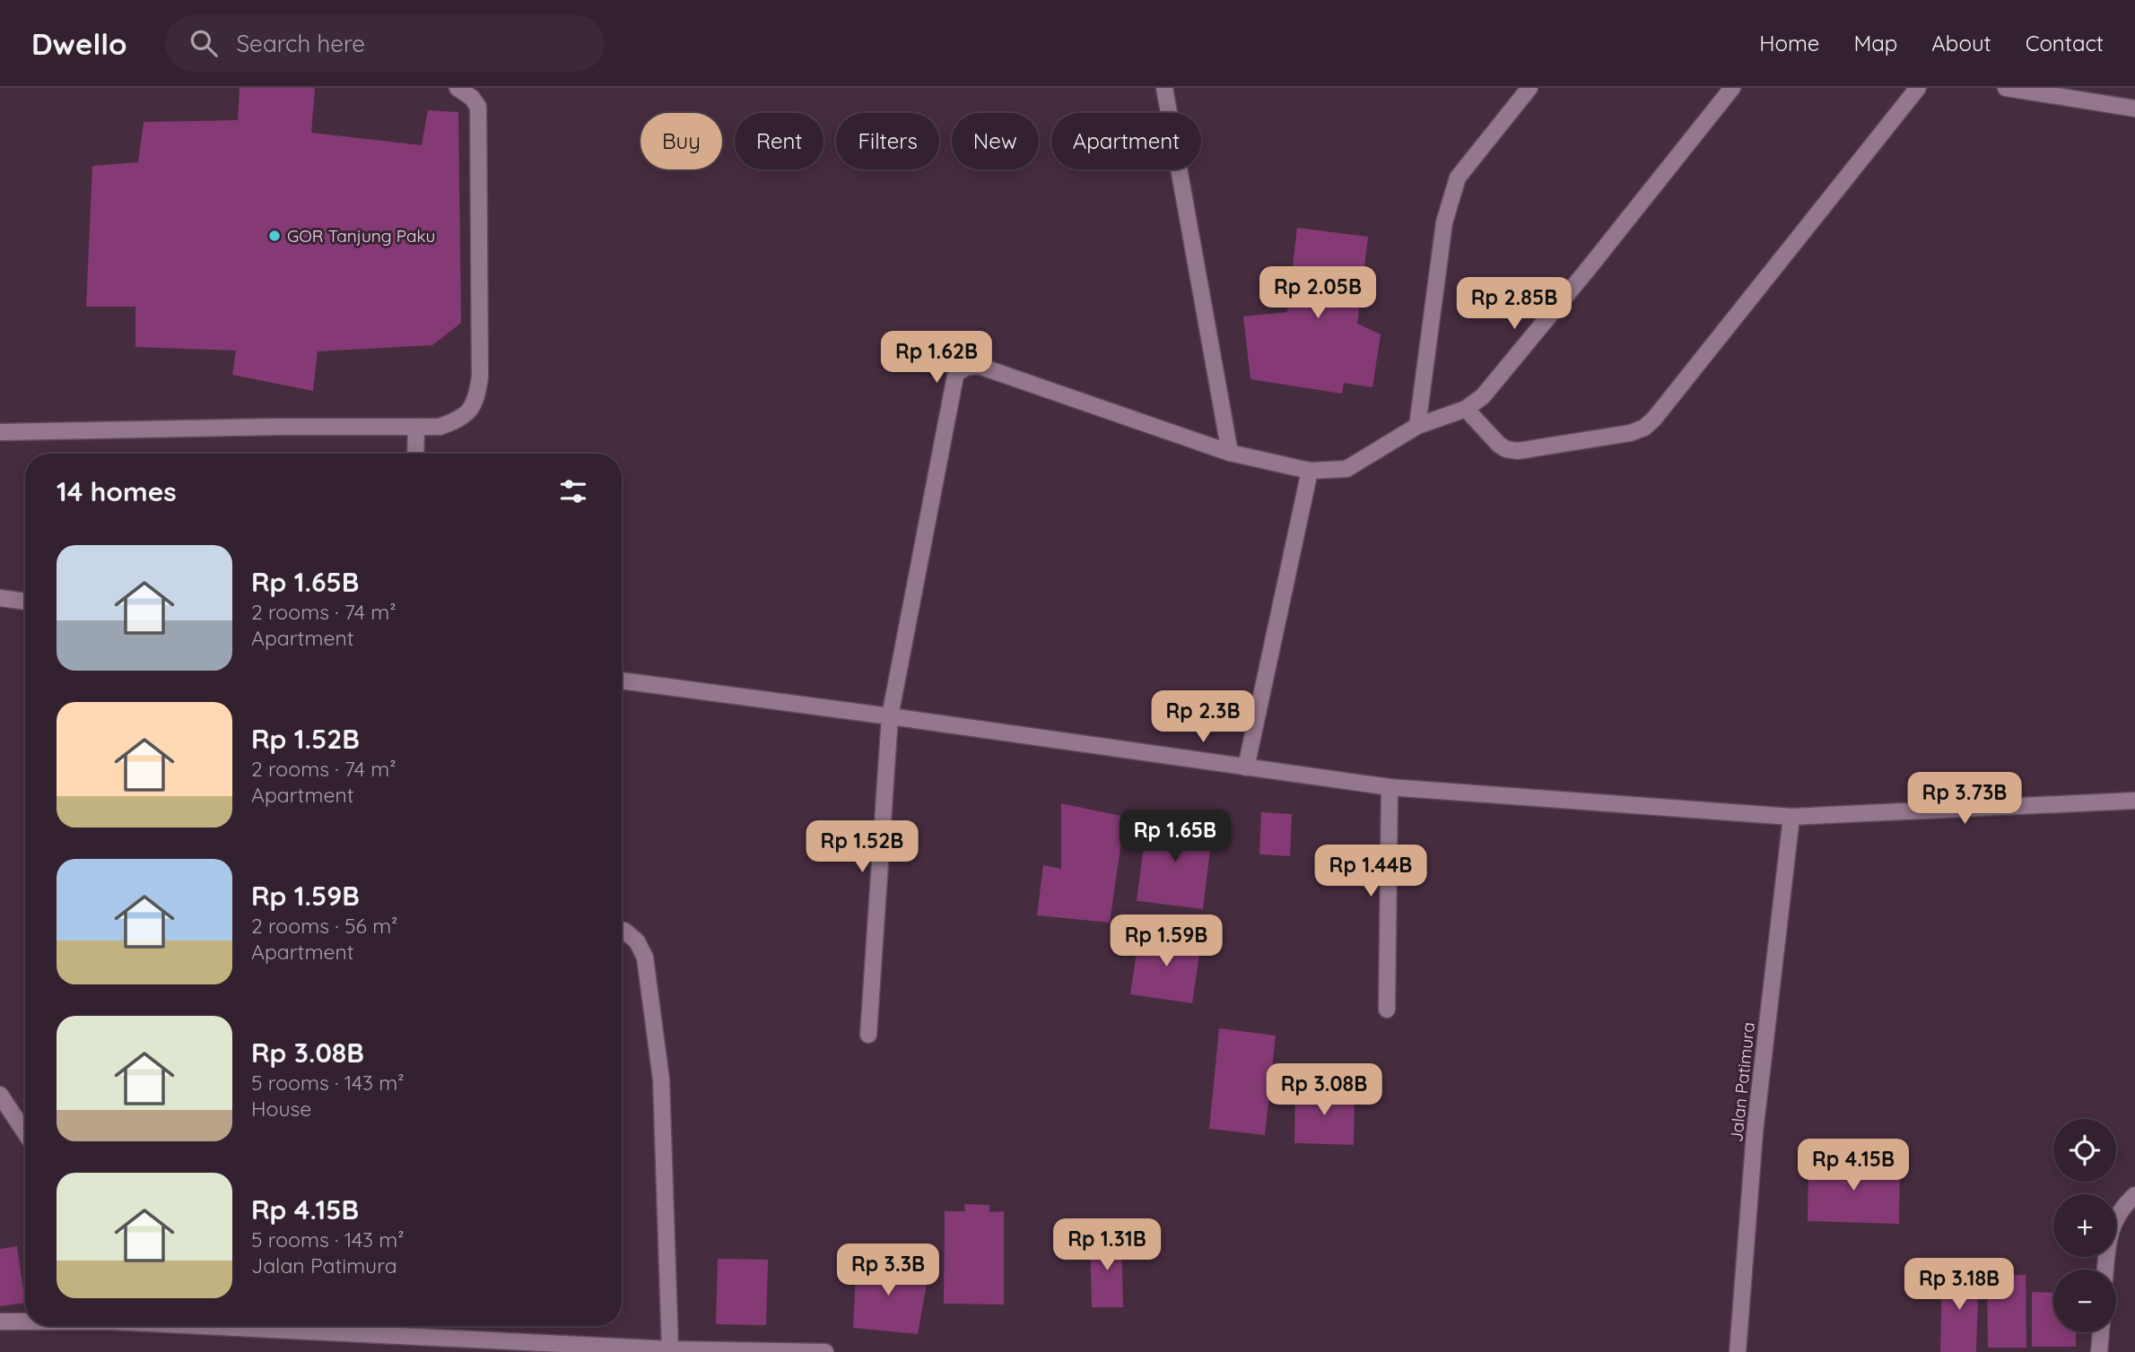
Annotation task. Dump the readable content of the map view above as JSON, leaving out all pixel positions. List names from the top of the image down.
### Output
{
  "streets": {
    "street": ["Jalan Patimura"]
  },
  "places": ["GOR Tanjung Paku"],
  "page": {
    "header": "Dwello",
    "search": "Search here",
    "nav": [
      "Home",
      "Map",
      "About",
      "Contact"
    ],
    "chip": [
      "Buy",
      "Rent",
      "Filters",
      "New",
      "Apartment"
    ],
    "price": [
      "Rp 2.05B",
      "Rp 2.85B",
      "Rp 1.62B",
      "Rp 2.3B",
      "Rp 3.73B",
      "Rp 1.65B",
      "Rp 1.52B",
      "Rp 1.44B",
      "Rp 1.59B",
      "Rp 3.08B",
      "Rp 4.15B",
      "Rp 1.31B",
      "Rp 3.3B",
      "Rp 3.18B"
    ],
    "heading": "14 homes",
    "list": [
      {
        "name": "Rp 1.65B",
        "note": "2 rooms · 74 m² · Apartment"
      },
      {
        "name": "Rp 1.52B",
        "note": "2 rooms · 74 m² · Apartment"
      },
      {
        "name": "Rp 1.59B",
        "note": "2 rooms · 56 m² · Apartment"
      },
      {
        "name": "Rp 3.08B",
        "note": "5 rooms · 143 m² · House"
      },
      {
        "name": "Rp 4.15B",
        "note": "5 rooms · 143 m² · Jalan Patimura"
      }
    ],
    "map_buttons": ["+", "−"]
  }
}
